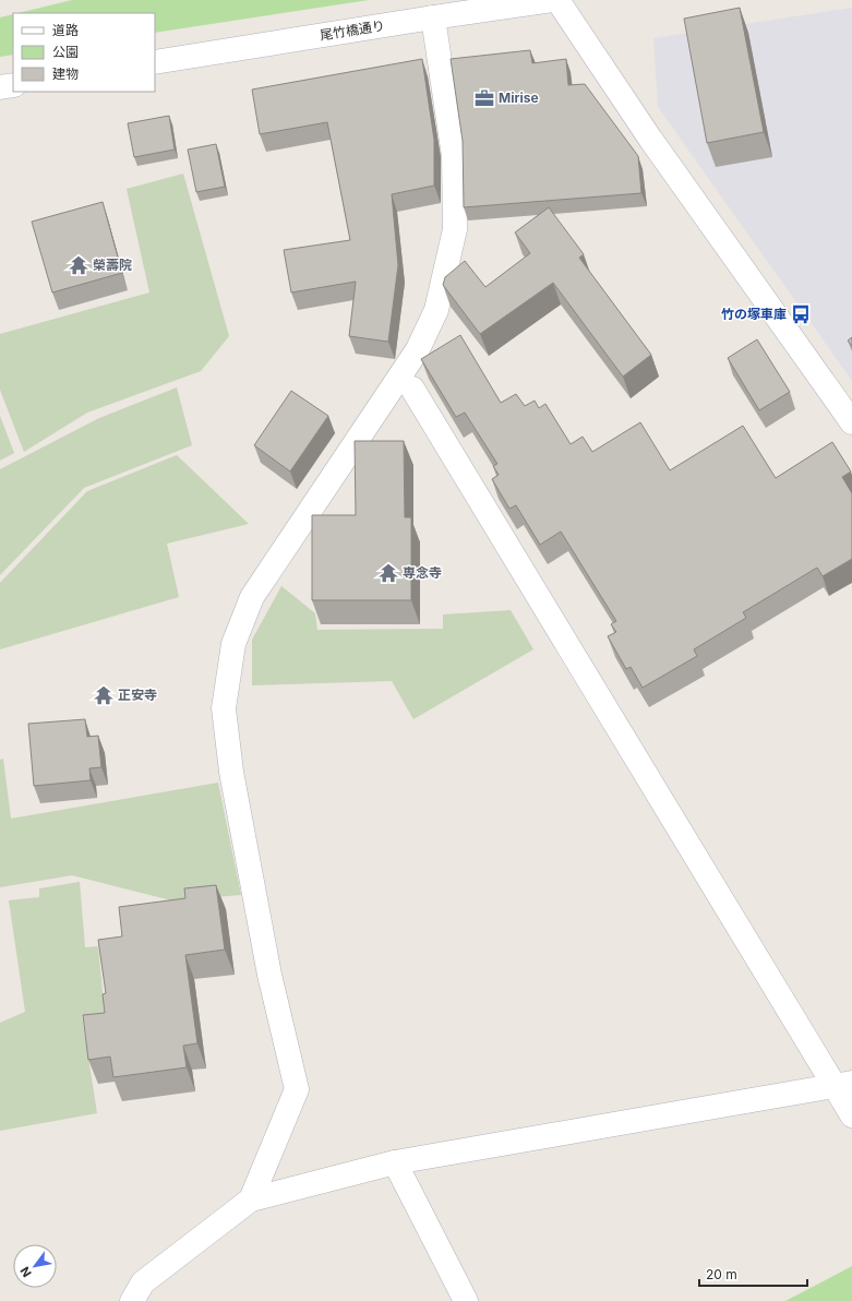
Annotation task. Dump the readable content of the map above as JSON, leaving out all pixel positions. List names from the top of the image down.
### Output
{
  "streets": {
    "street": ["尾竹橋通り"]
  },
  "places": {
    "office": ["Mirise"],
    "temple": ["榮壽院", "専念寺", "正安寺"],
    "bus stop": ["竹の塚車庫"]
  },
  "legend": ["道路", "公園", "建物"],
  "scale_bar": "20 m",
  "north": "bottom left"
}
